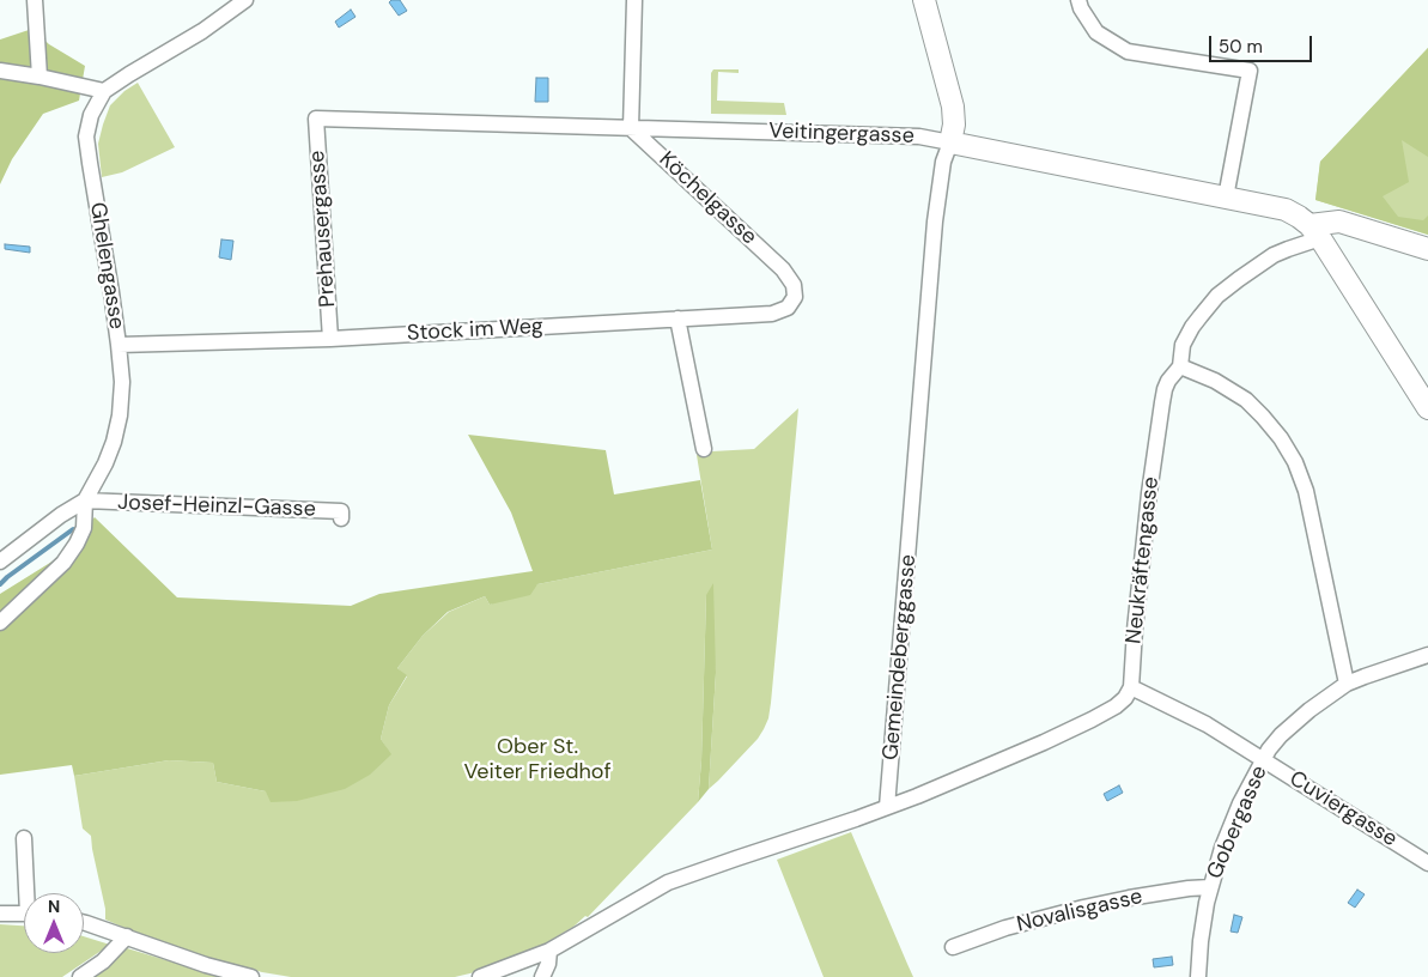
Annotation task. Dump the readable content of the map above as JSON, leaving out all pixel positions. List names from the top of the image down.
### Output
{
  "streets": {
    "street": [
      "Veitingergasse",
      "Köchelgasse",
      "Prehausergasse",
      "Ghelengasse",
      "Stock im Weg",
      "Josef-Heinzl-Gasse",
      "Neukräftengasse",
      "Gemeindeberggasse",
      "Cuviergasse",
      "Gobergasse",
      "Novalisgasse"
    ]
  },
  "crossings": [
    ["Veitingergasse", "Köchelgasse"],
    ["Veitingergasse", "Prehausergasse"],
    ["Veitingergasse", "Neukräftengasse"],
    ["Veitingergasse", "Gemeindeberggasse"],
    ["Köchelgasse", "Stock im Weg"],
    ["Prehausergasse", "Stock im Weg"],
    ["Ghelengasse", "Stock im Weg"],
    ["Ghelengasse", "Josef-Heinzl-Gasse"],
    ["Neukräftengasse", "Cuviergasse"],
    ["Cuviergasse", "Gobergasse"],
    ["Gobergasse", "Novalisgasse"]
  ],
  "parks": ["Ober St. Veiter Friedhof"],
  "scale_bar": "50 m",
  "north": "top"
}
